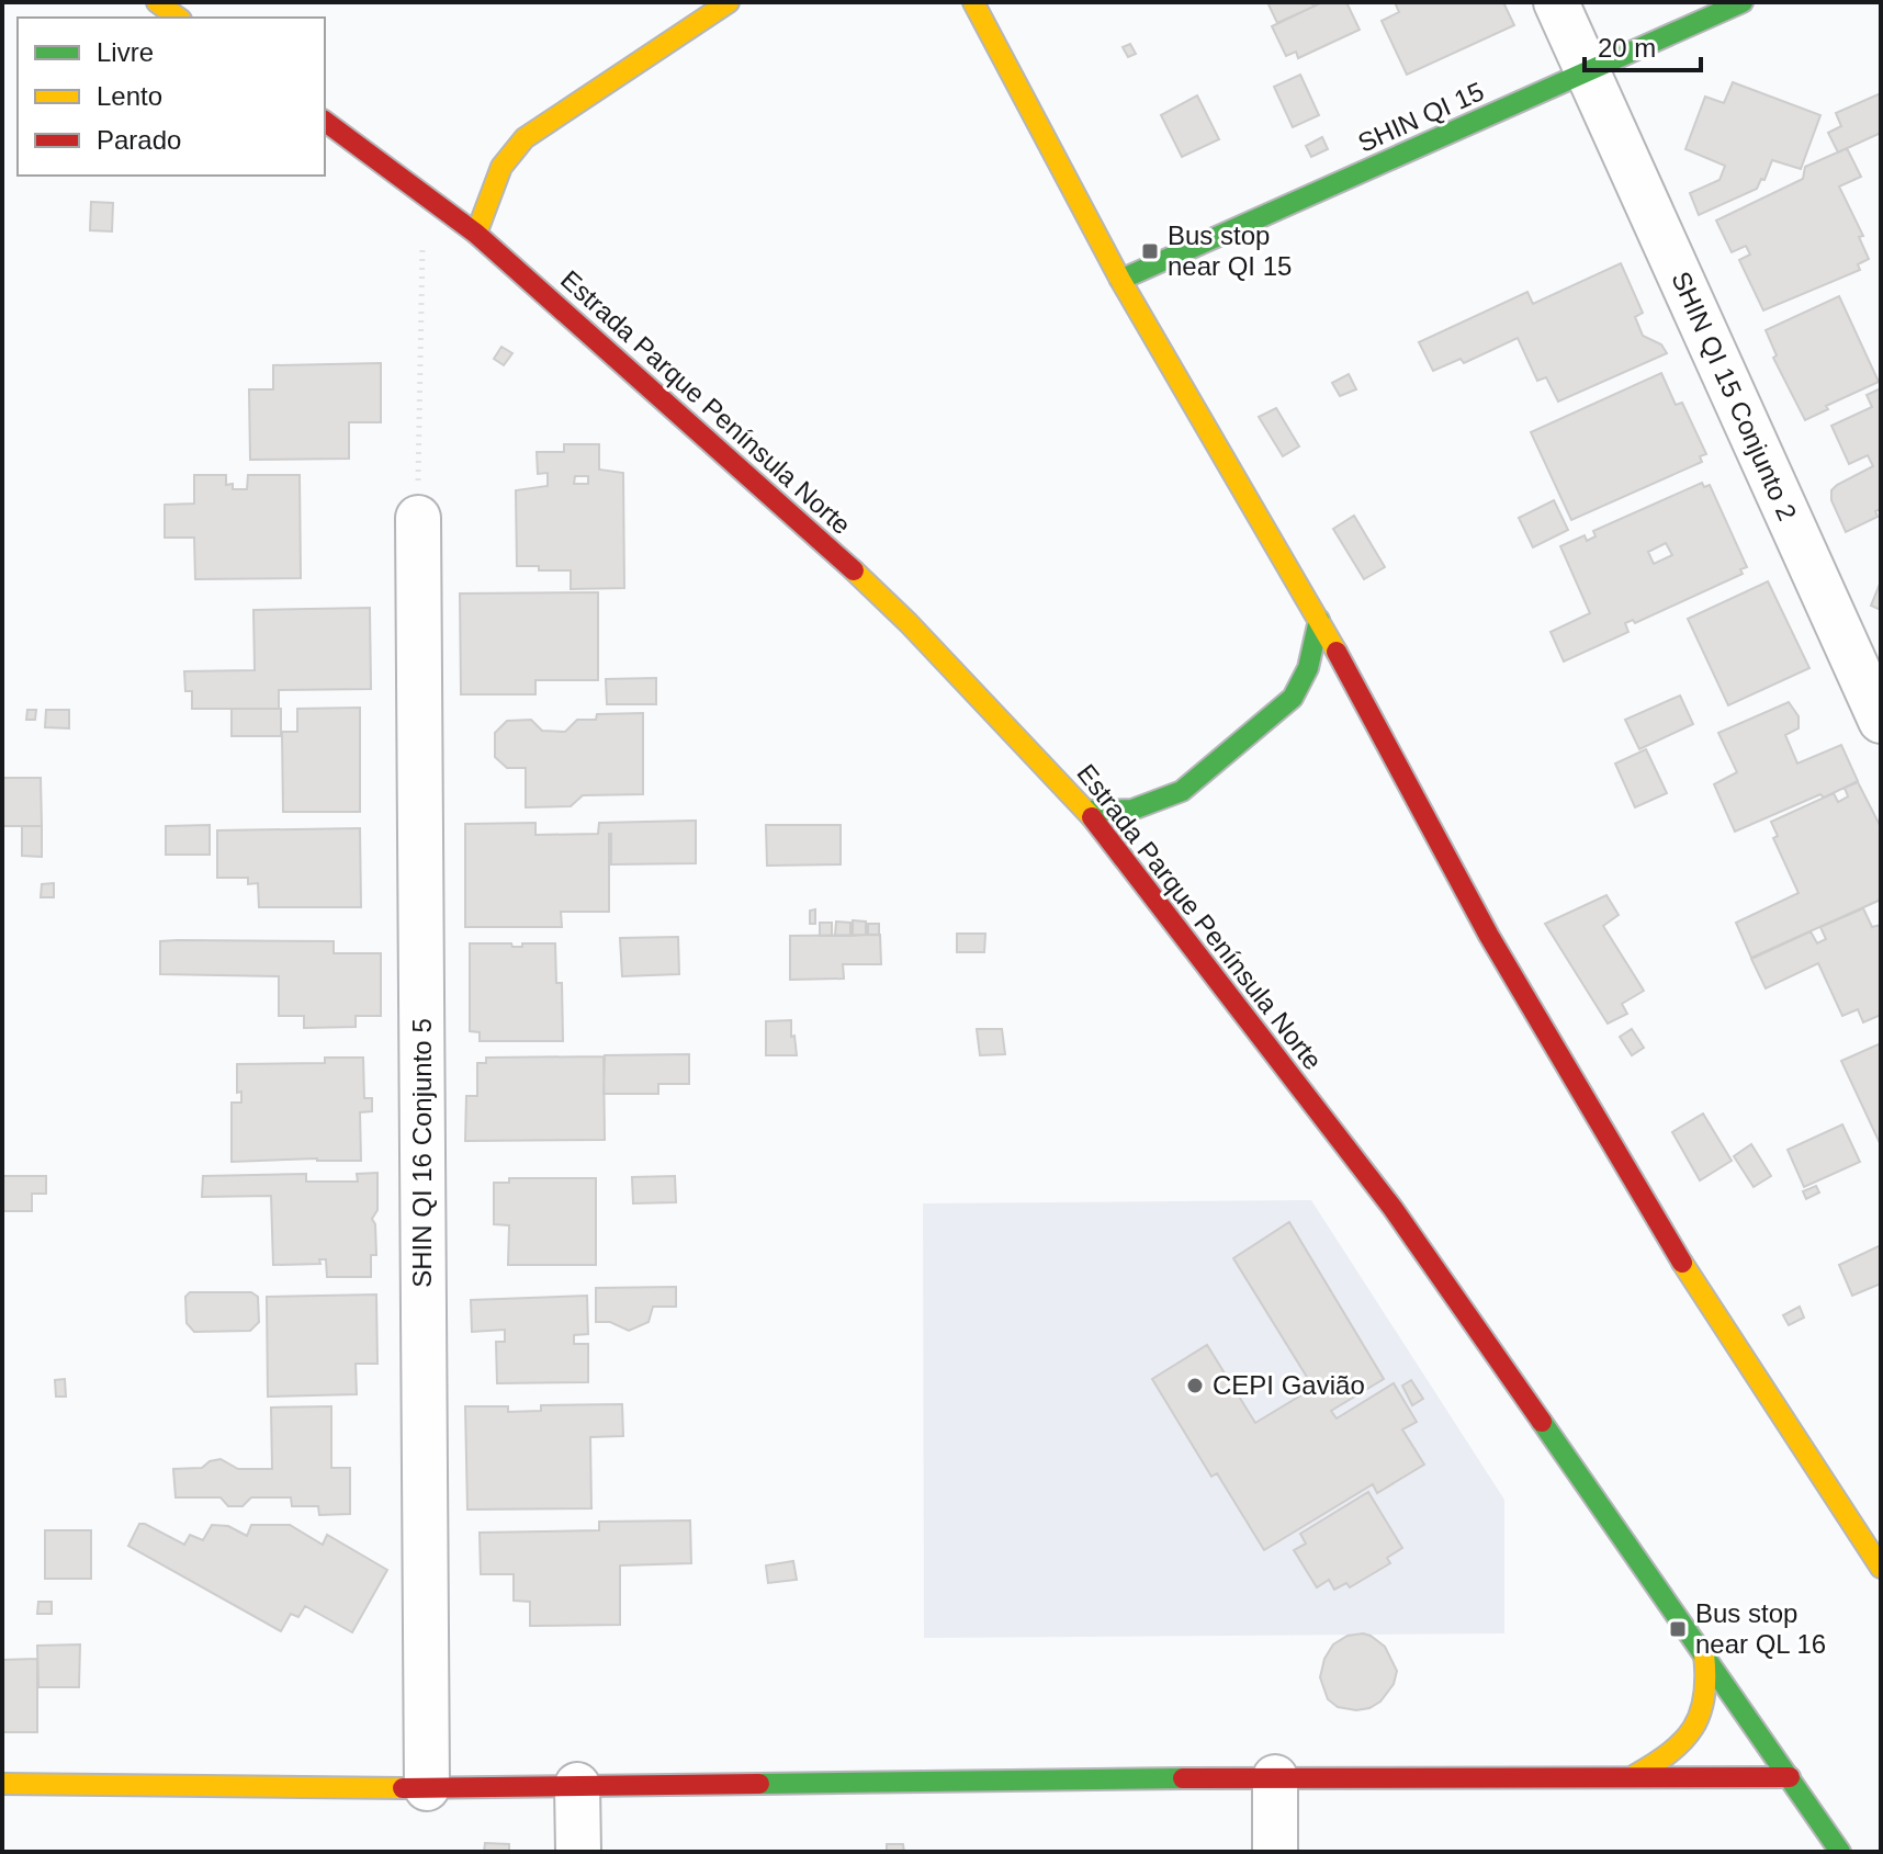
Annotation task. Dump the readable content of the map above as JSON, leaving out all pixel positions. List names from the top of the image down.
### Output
{
  "streets": {
    "main road": ["SHIN QI 15", "Estrada Parque Península Norte"],
    "street": ["SHIN QI 15 Conjunto 2", "SHIN QI 16 Conjunto 5"]
  },
  "crossings": [
    ["SHIN QI 15", "SHIN QI 15 Conjunto 2"]
  ],
  "places": {
    "transit": ["Bus stop near QI 15", "Bus stop near QL 16"],
    "other": ["CEPI Gavião"]
  },
  "legend": ["Livre", "Lento", "Parado"],
  "scale_bar": "20 m"
}
